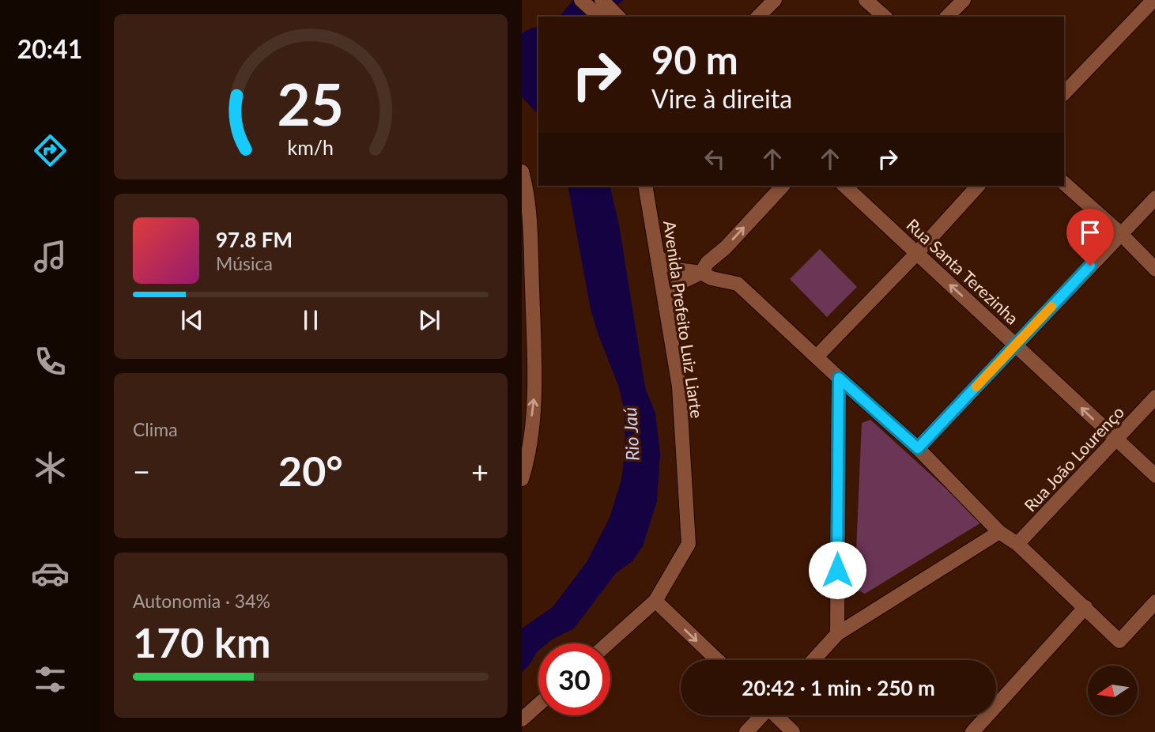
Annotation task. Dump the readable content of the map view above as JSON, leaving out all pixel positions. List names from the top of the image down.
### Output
{
  "streets": {
    "street": ["Rua Santa Terezinha", "Avenida Prefeito Luiz Liarte", "Rua João Lourenço"]
  },
  "crossings": [
    ["Rua Santa Terezinha", "Rua João Lourenço"]
  ],
  "one_way": ["Rua Santa Terezinha"],
  "water": ["Rio Jaú"],
  "north": "left",
  "page": {
    "tabs": "20:41",
    "turn": ["90 m", "Vire à direita"],
    "song": ["97.8 FM", "Música"],
    "tile": [
      "Clima",
      ["Autonomia · 34%", "170 km"]
    ],
    "heat": ["−", "20°", "+"],
    "limit": "30",
    "trip": "20:42 · 1 min · 250 m",
    "gauge": ["25", "km/h"]
  }
}
